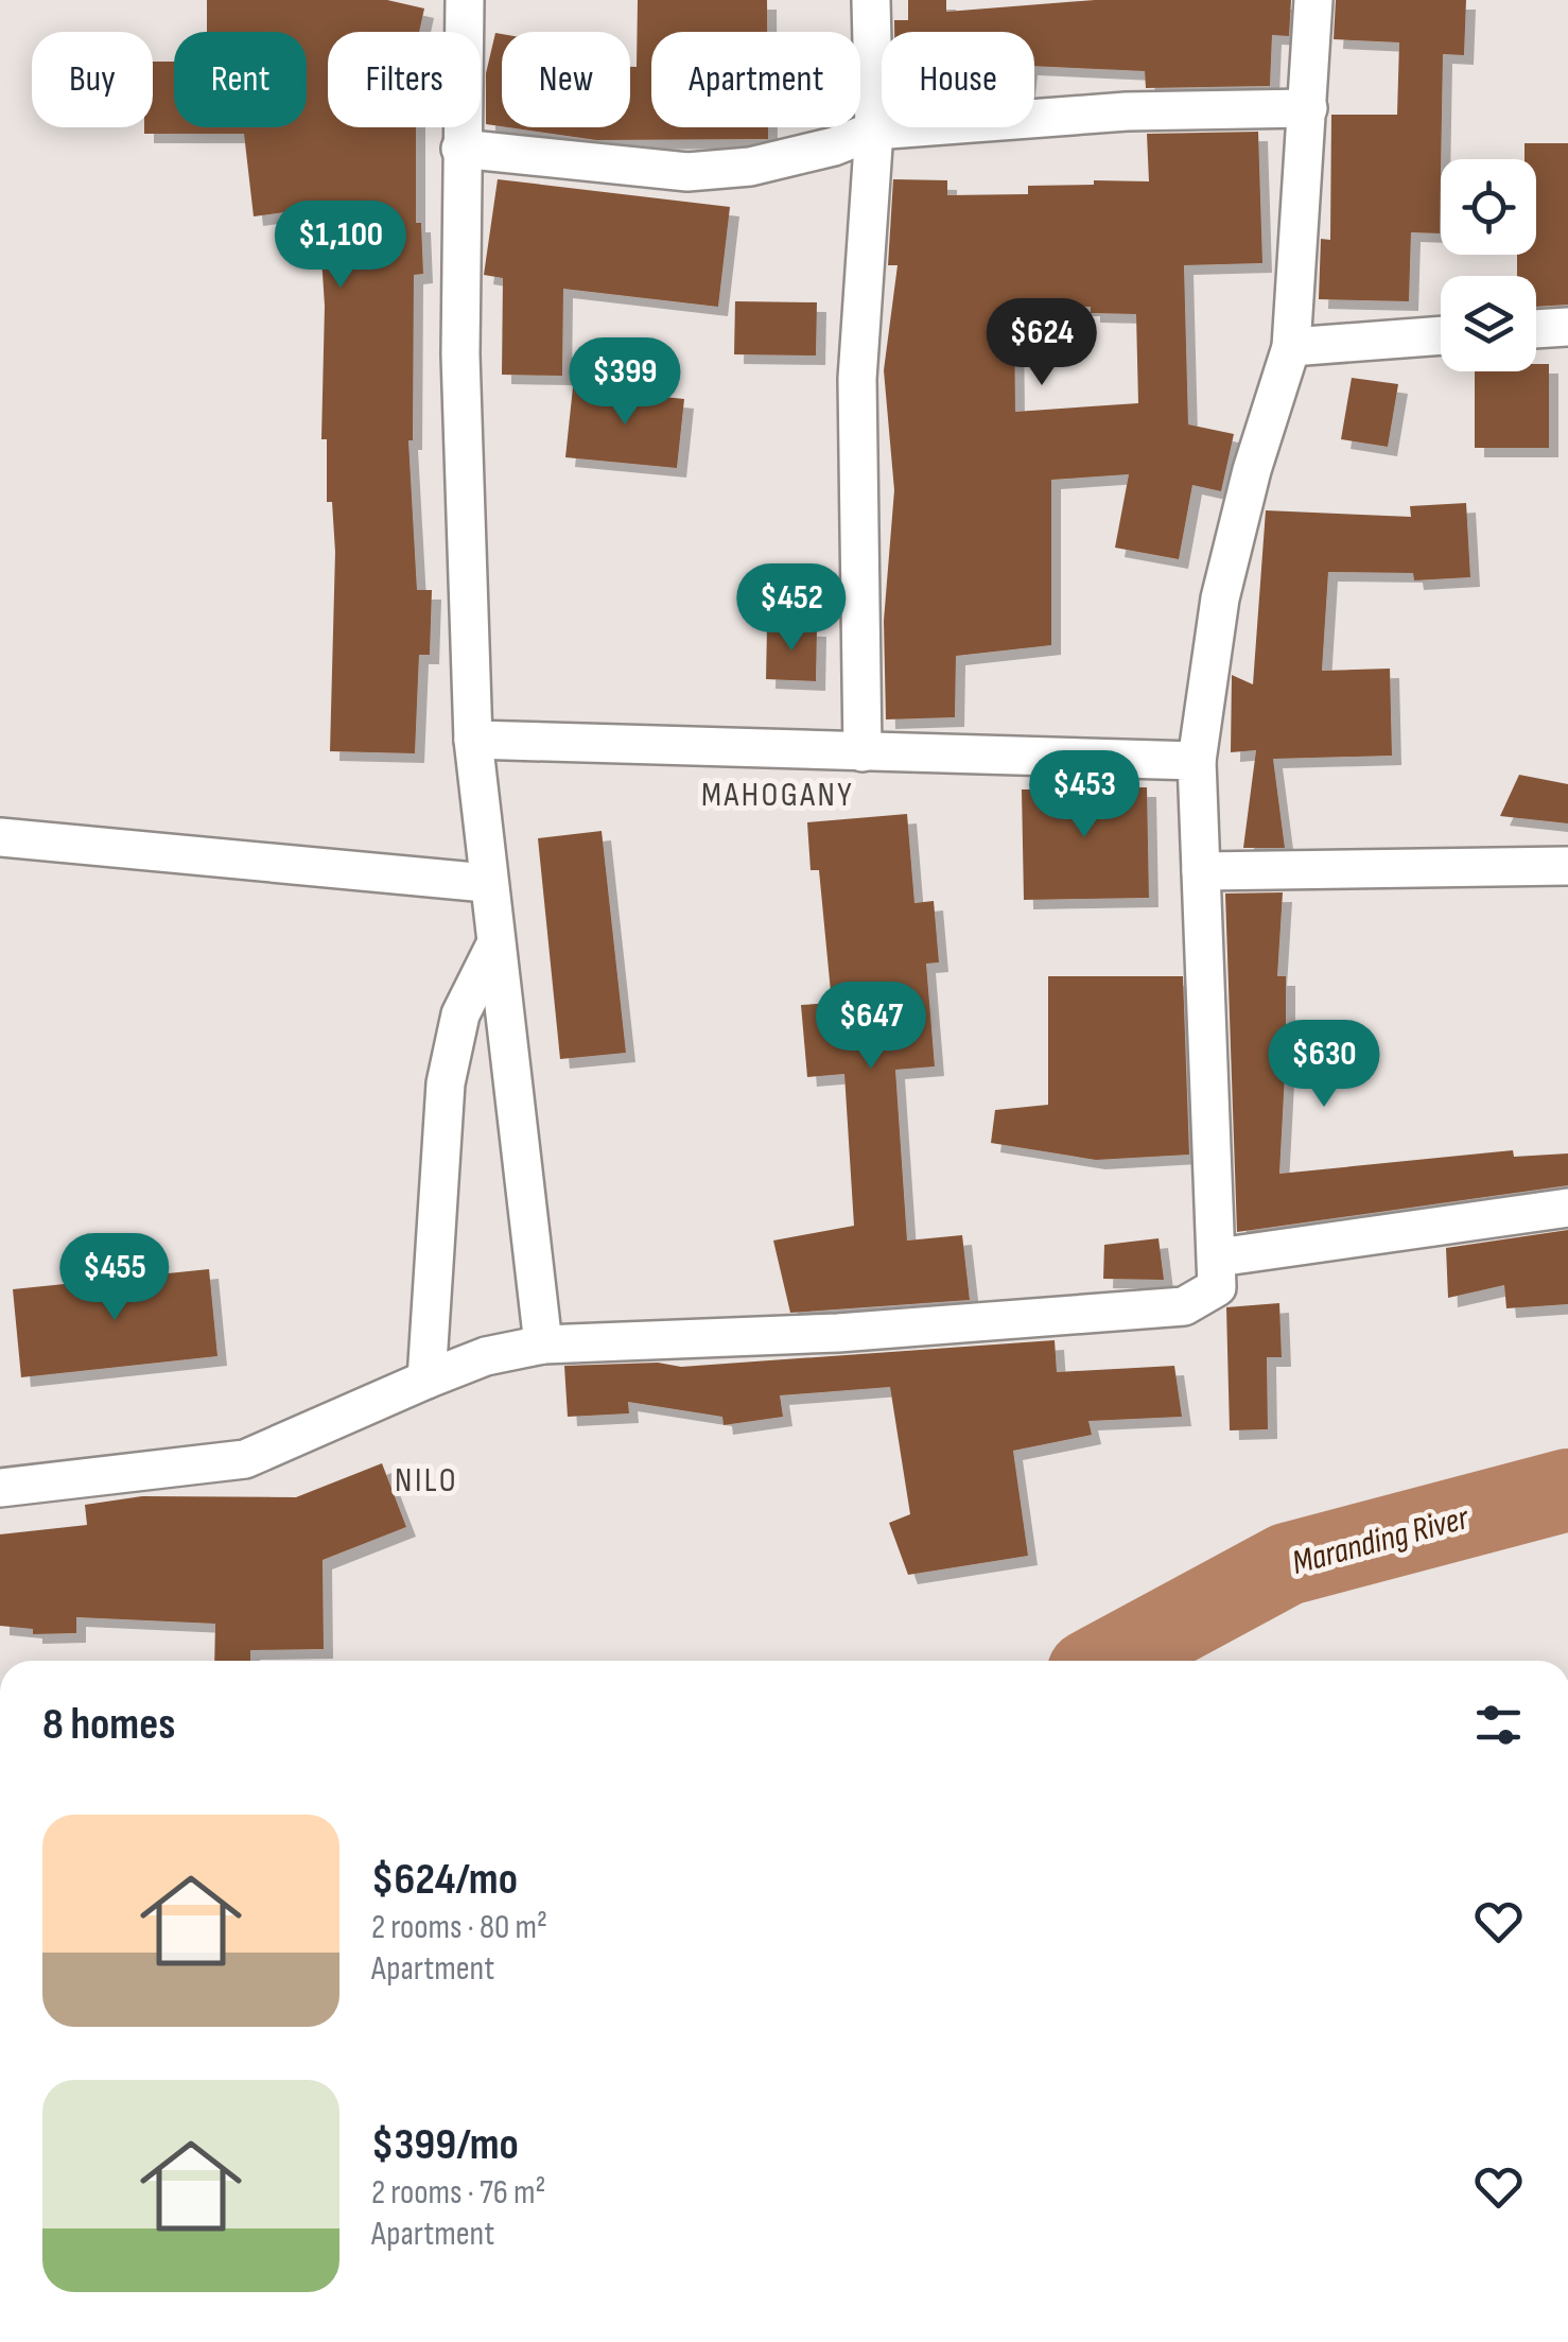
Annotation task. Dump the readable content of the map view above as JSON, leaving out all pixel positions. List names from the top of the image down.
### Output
{
  "districts": ["MAHOGANY", "NILO"],
  "water": ["Maranding River"],
  "page": {
    "chip": [
      "Buy",
      "Rent",
      "Filters",
      "New",
      "Apartment",
      "House"
    ],
    "price": [
      "$1,100",
      "$624",
      "$399",
      "$452",
      "$453",
      "$647",
      "$630",
      "$455"
    ],
    "heading": "8 homes",
    "list": [
      {
        "name": "$624/mo",
        "note": "2 rooms · 80 m² · Apartment"
      },
      {
        "name": "$399/mo",
        "note": "2 rooms · 76 m² · Apartment"
      }
    ]
  }
}
